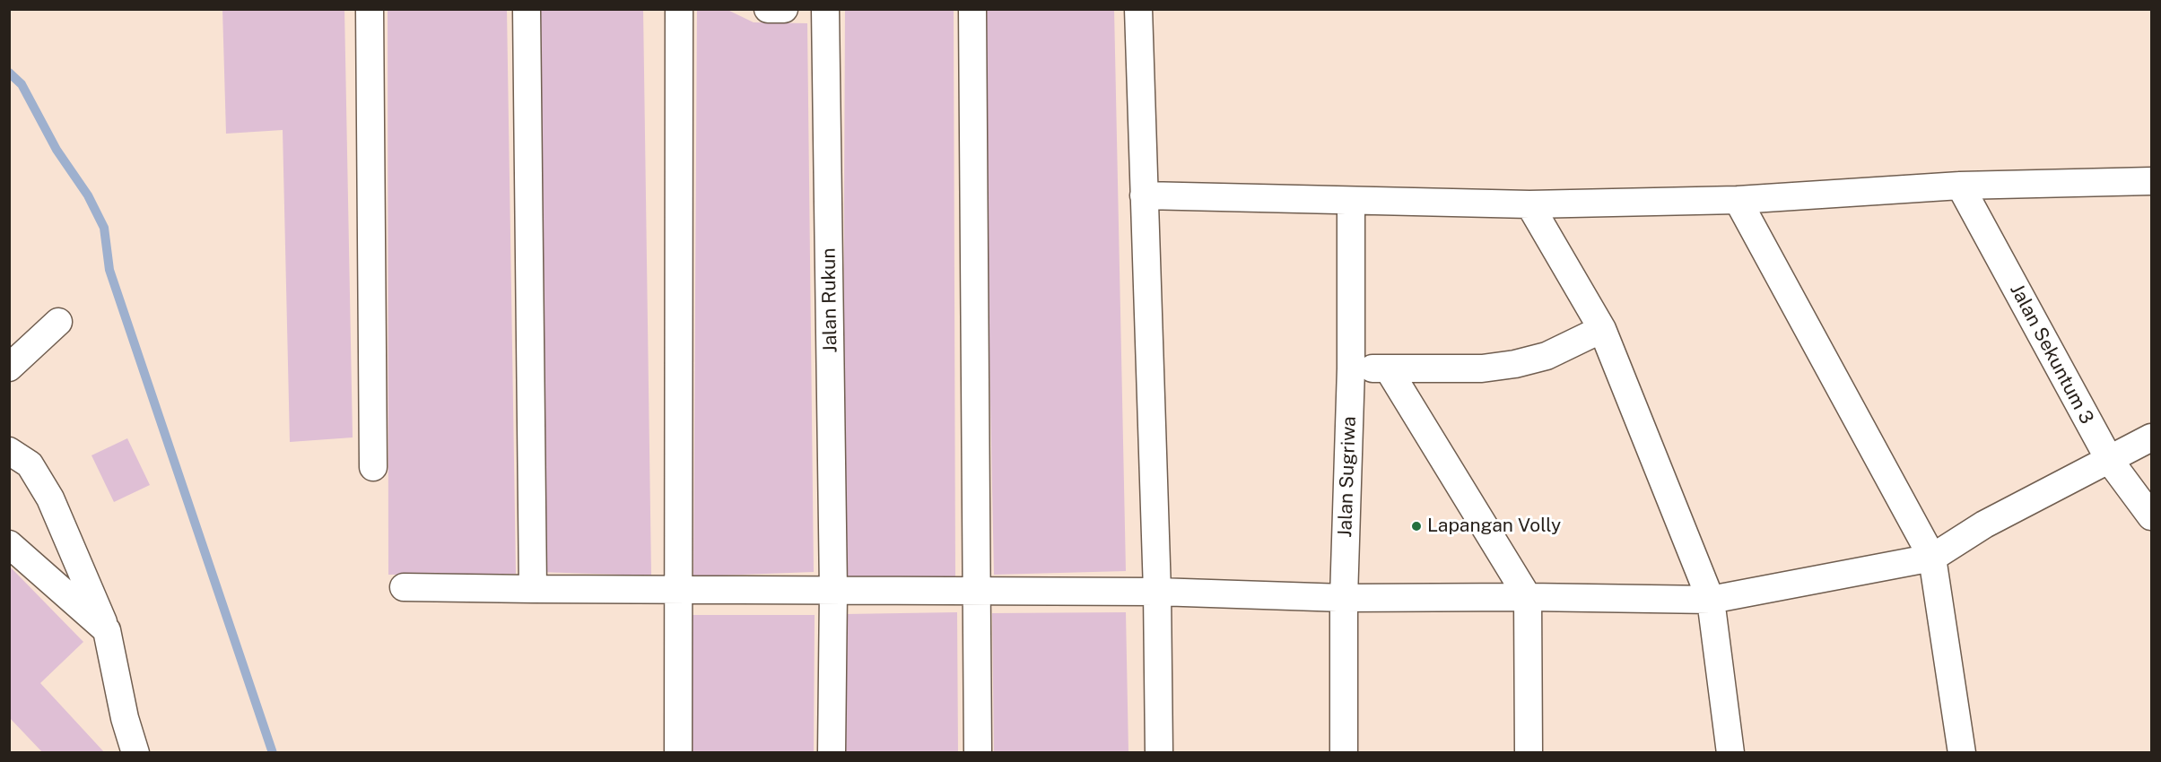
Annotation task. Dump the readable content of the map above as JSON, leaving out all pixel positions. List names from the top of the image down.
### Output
{
  "streets": {
    "street": ["Jalan Rukun", "Jalan Sekuntum 3", "Jalan Sugriwa"]
  },
  "places": ["Lapangan Volly"]
}
